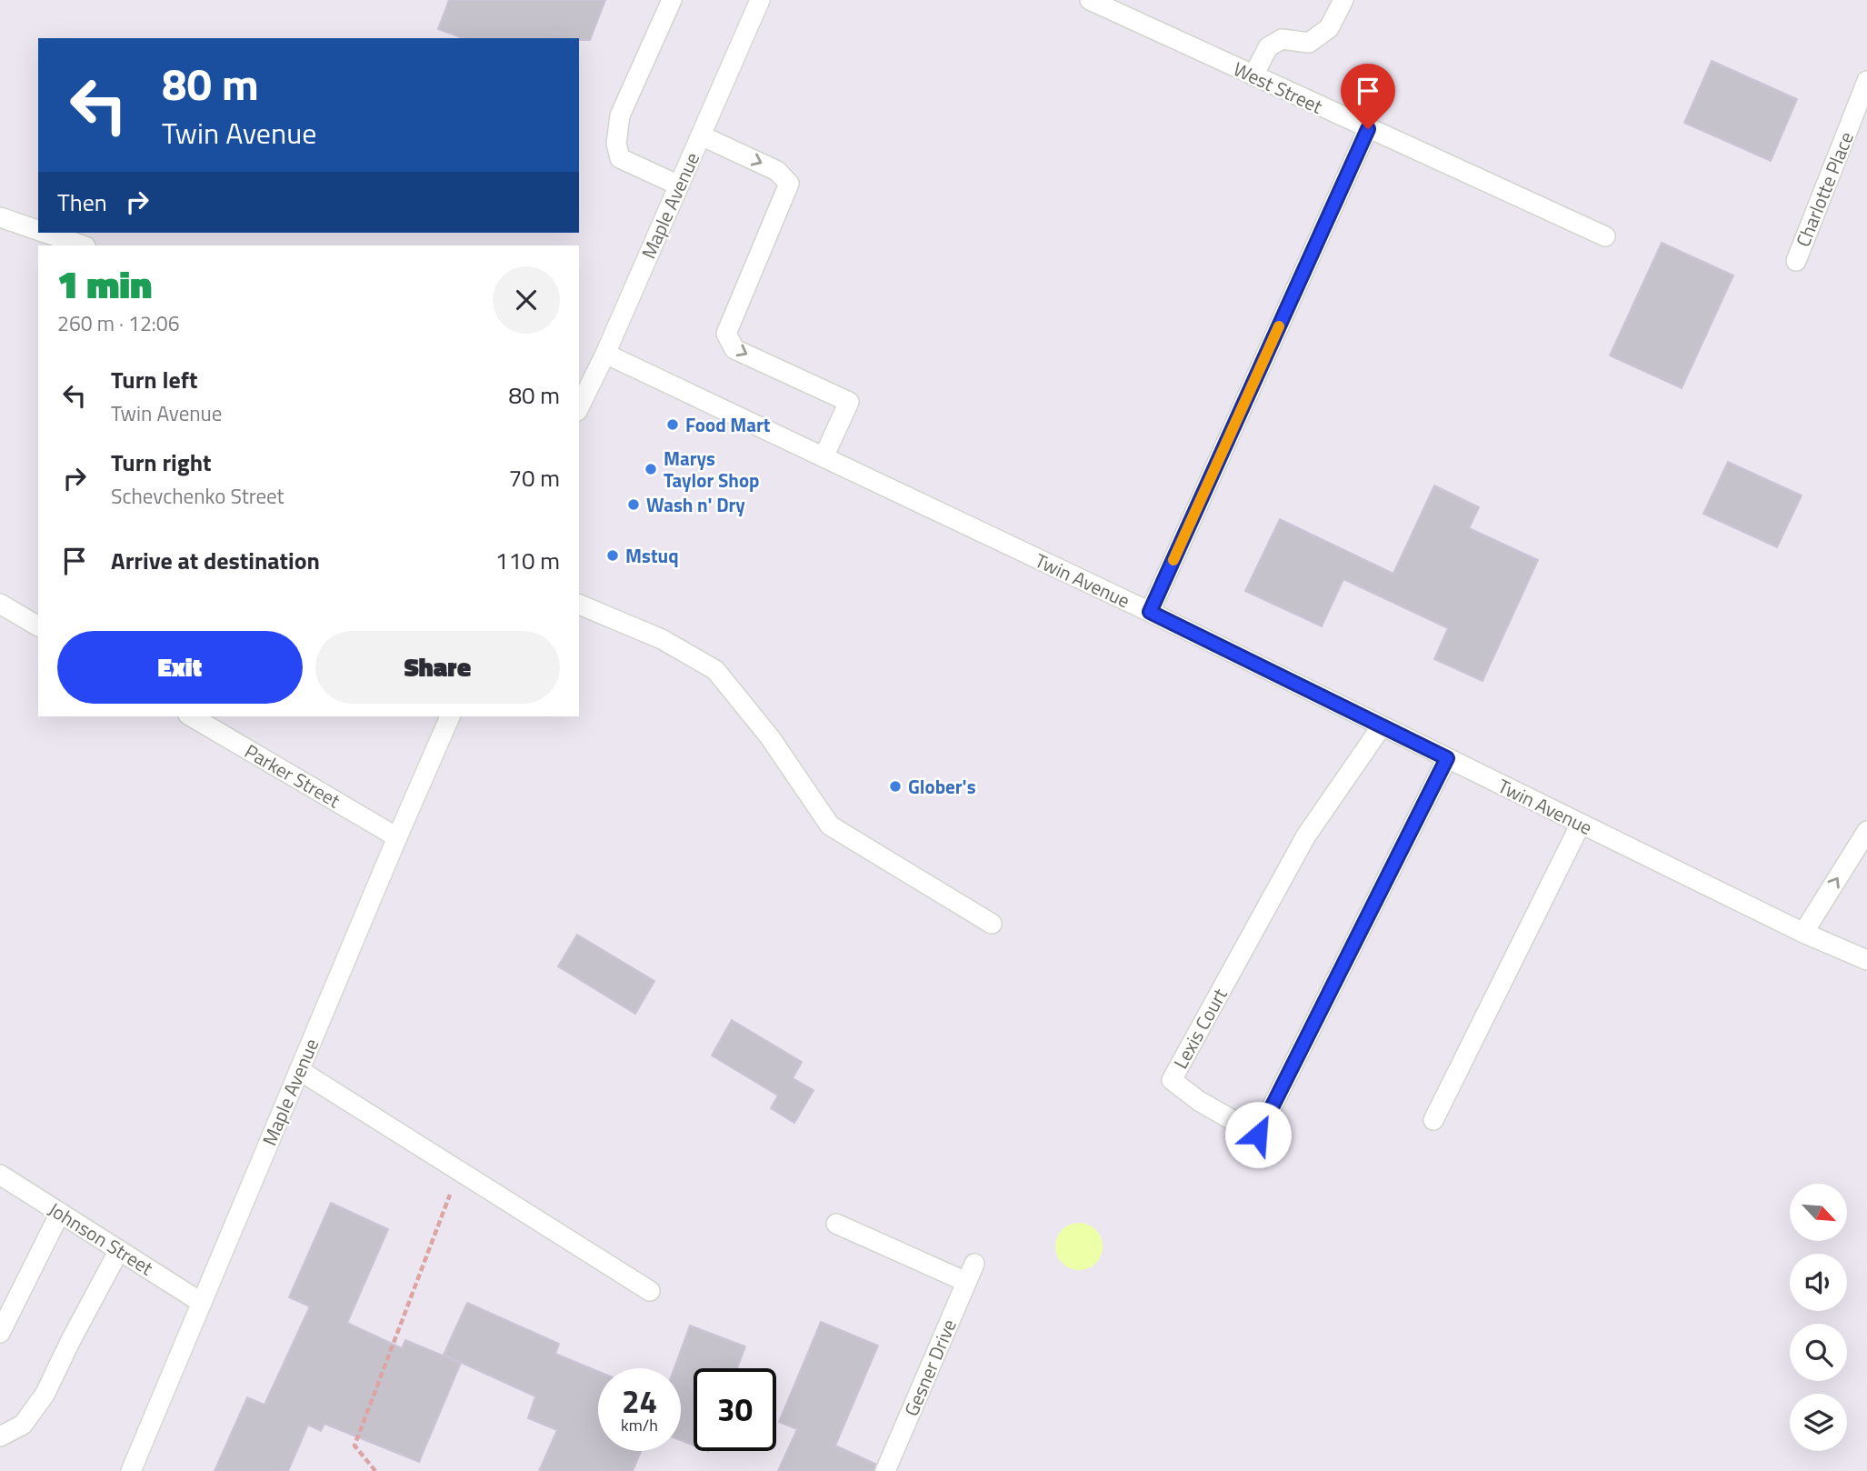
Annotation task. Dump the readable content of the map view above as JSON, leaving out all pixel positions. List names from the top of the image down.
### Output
{
  "streets": {
    "street": [
      "West Street",
      "Charlotte Place",
      "Maple Avenue",
      "Twin Avenue",
      "Parker Street",
      "Lexis Court",
      "Johnson Street",
      "Gesner Drive"
    ]
  },
  "crossings": [
    ["Maple Avenue", "Twin Avenue"],
    ["Maple Avenue", "Parker Street"],
    ["Maple Avenue", "Johnson Street"],
    ["Twin Avenue", "Lexis Court"]
  ],
  "places": [
    "Food Mart",
    "Marys Taylor Shop",
    "Wash n' Dry",
    "Mstuq",
    "Glober's"
  ],
  "north": "bottom right",
  "page": {
    "turn": ["80 m", "Twin Avenue"],
    "then": "Then",
    "heading": ["1 min", "260 m · 12:06"],
    "list": [
      {
        "name": "Turn left",
        "note": "Twin Avenue",
        "value": "80 m"
      },
      {
        "name": "Turn right",
        "note": "Schevchenko Street",
        "value": "70 m"
      },
      {
        "name": "Arrive at destination",
        "value": "110 m"
      }
    ],
    "buttons": ["Exit", "Share"],
    "speed": "24 km/h",
    "limit": "30"
  }
}
